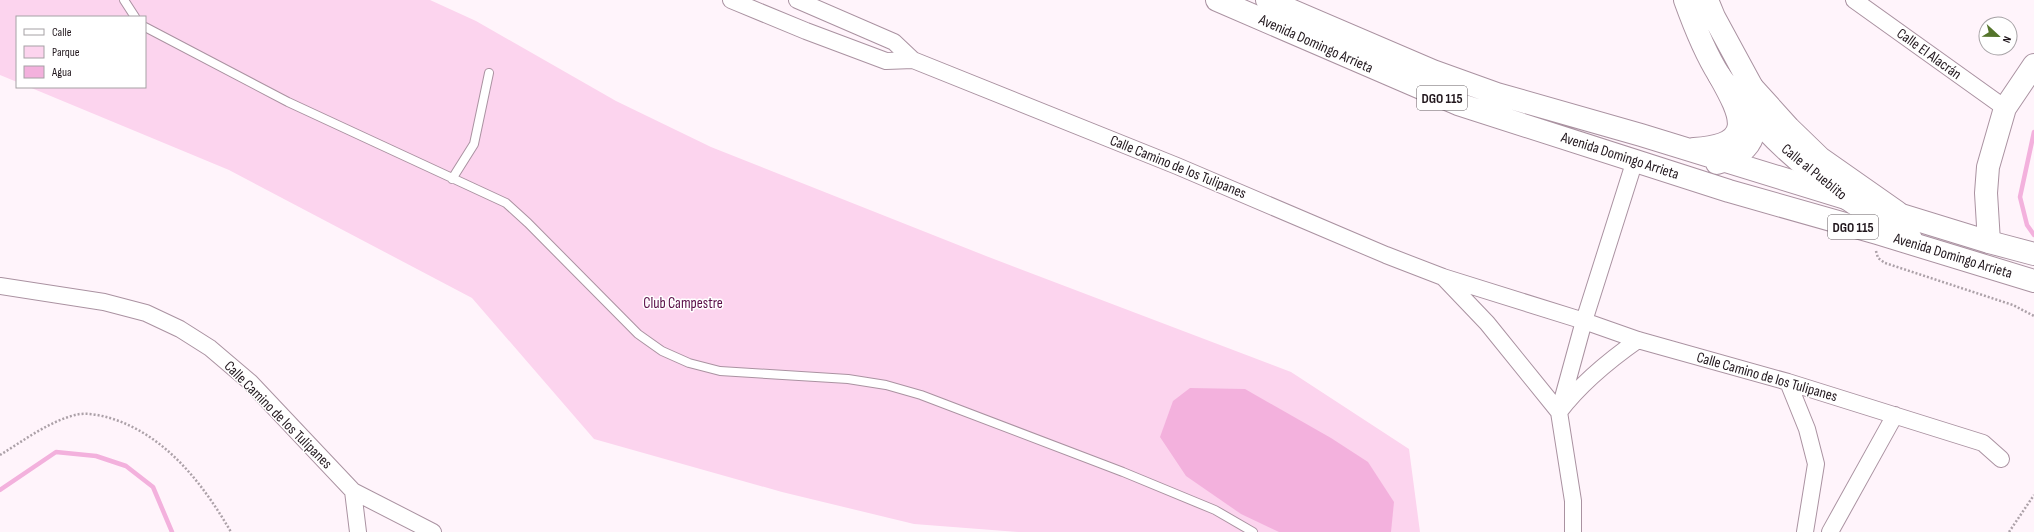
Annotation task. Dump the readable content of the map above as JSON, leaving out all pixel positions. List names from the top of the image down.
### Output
{
  "streets": {
    "main road": ["Avenida Domingo Arrieta", "DGO 115", "Calle al Pueblito"],
    "street": ["Calle El Alacrán", "Calle Camino de los Tulipanes"]
  },
  "crossings": [
    ["Avenida Domingo Arrieta", "Calle al Pueblito"]
  ],
  "parks": ["Club Campestre"],
  "legend": ["Calle", "Parque", "Agua"],
  "north": "right"
}
